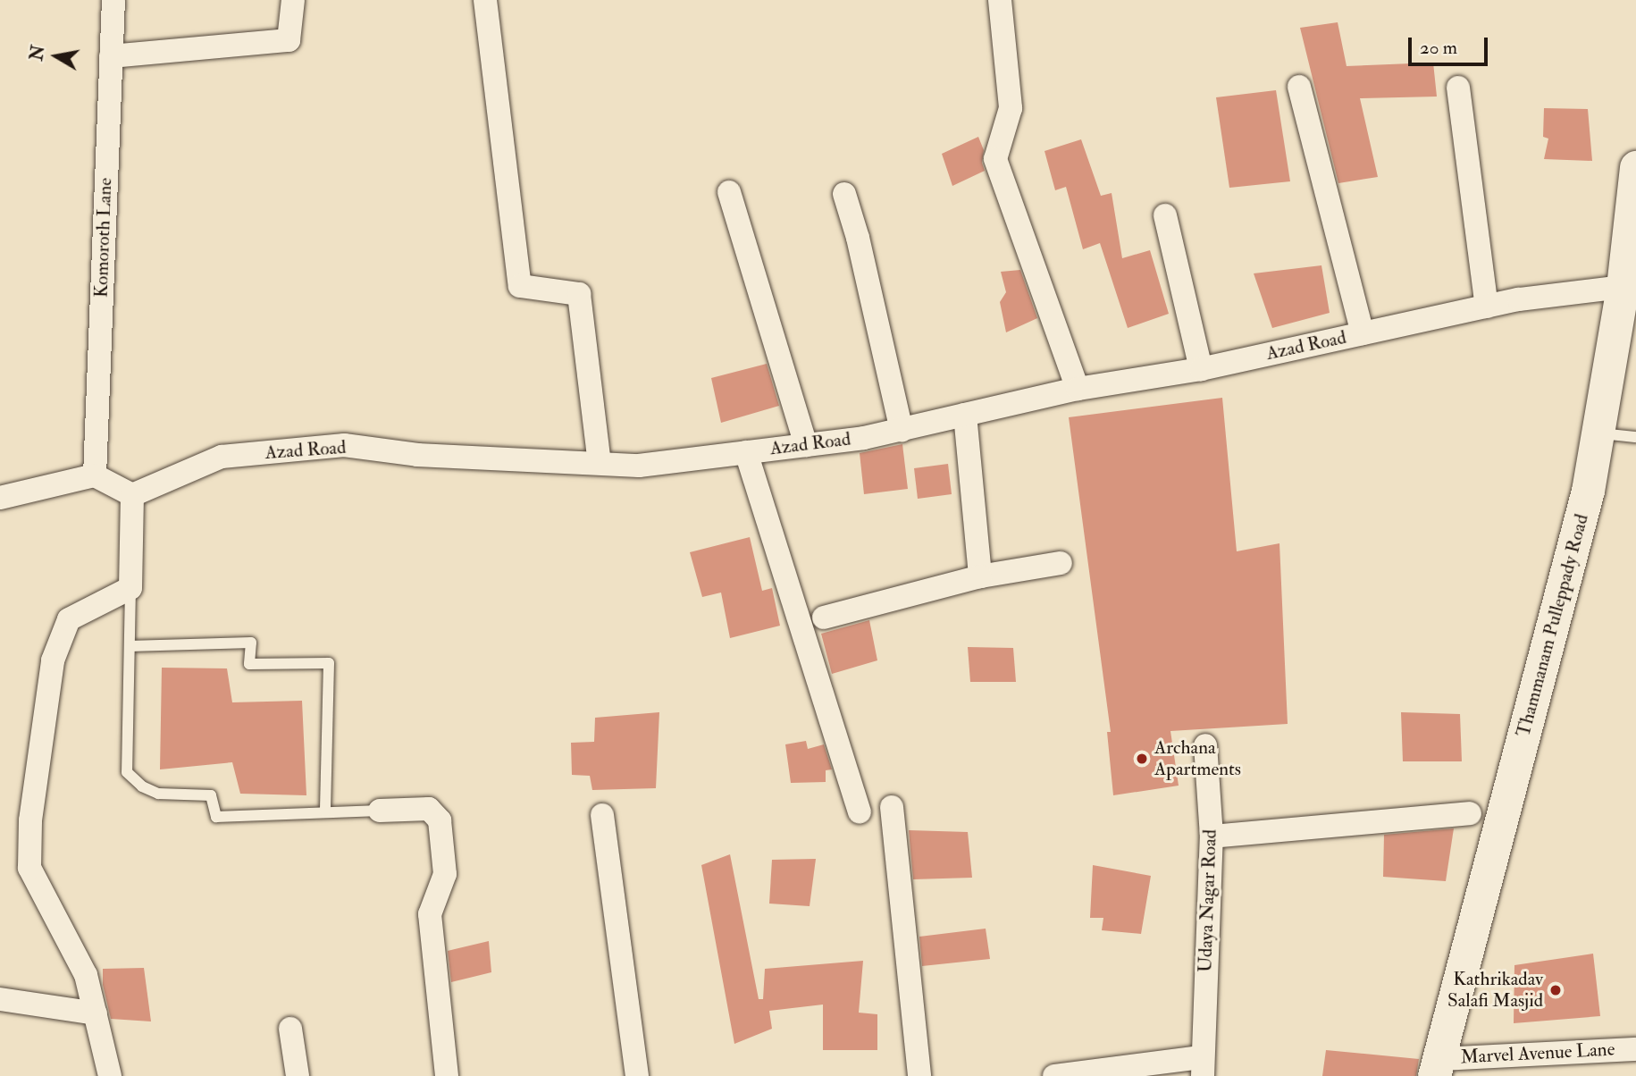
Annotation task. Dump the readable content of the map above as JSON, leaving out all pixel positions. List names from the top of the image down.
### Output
{
  "streets": {
    "main road": ["Thammanam Pulleppady Road"],
    "street": [
      "Komoroth Lane",
      "Azad Road",
      "Udaya Nagar Road",
      "Marvel Avenue Lane"
    ]
  },
  "crossings": [
    ["Azad Road", "Thammanam Pulleppady Road"],
    ["Thammanam Pulleppady Road", "Marvel Avenue Lane"]
  ],
  "places": ["Archana Apartments", "Kathrikadav Salafi Masjid"],
  "scale_bar": "20 m",
  "north": "left"
}
